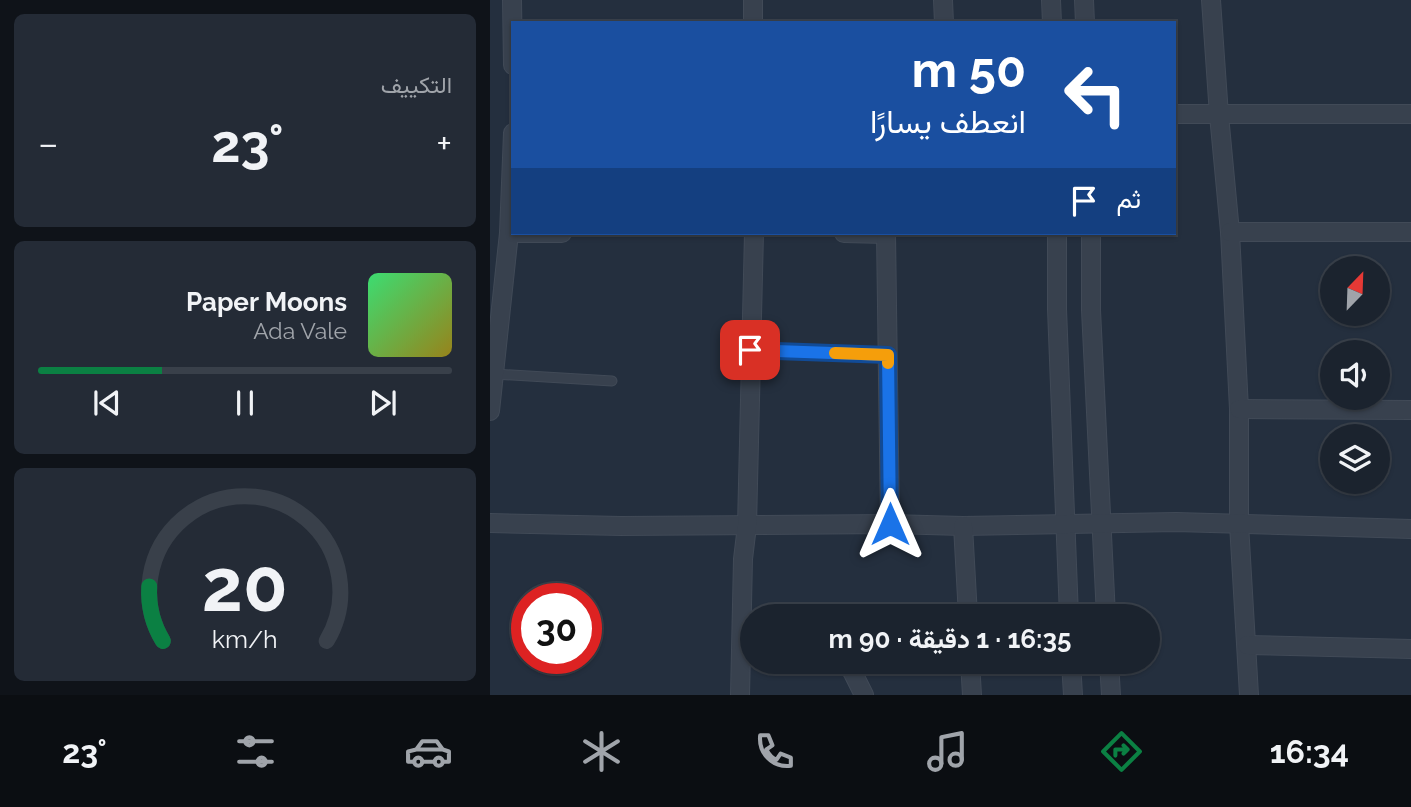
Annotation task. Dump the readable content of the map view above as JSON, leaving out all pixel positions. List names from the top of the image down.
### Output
{
  "north": "top right",
  "page": {
    "tile": "التكييف",
    "turn": ["50 m", "انعطف يسارًا"],
    "heat": ["−", "23°", "+"],
    "then": "ثم",
    "song": ["Paper Moons", "Ada Vale"],
    "limit": "30",
    "trip": "16:35 · 1 دقيقة · 90 m",
    "tabs": ["16:34", "23°"],
    "gauge": ["20", "km/h"]
  }
}
